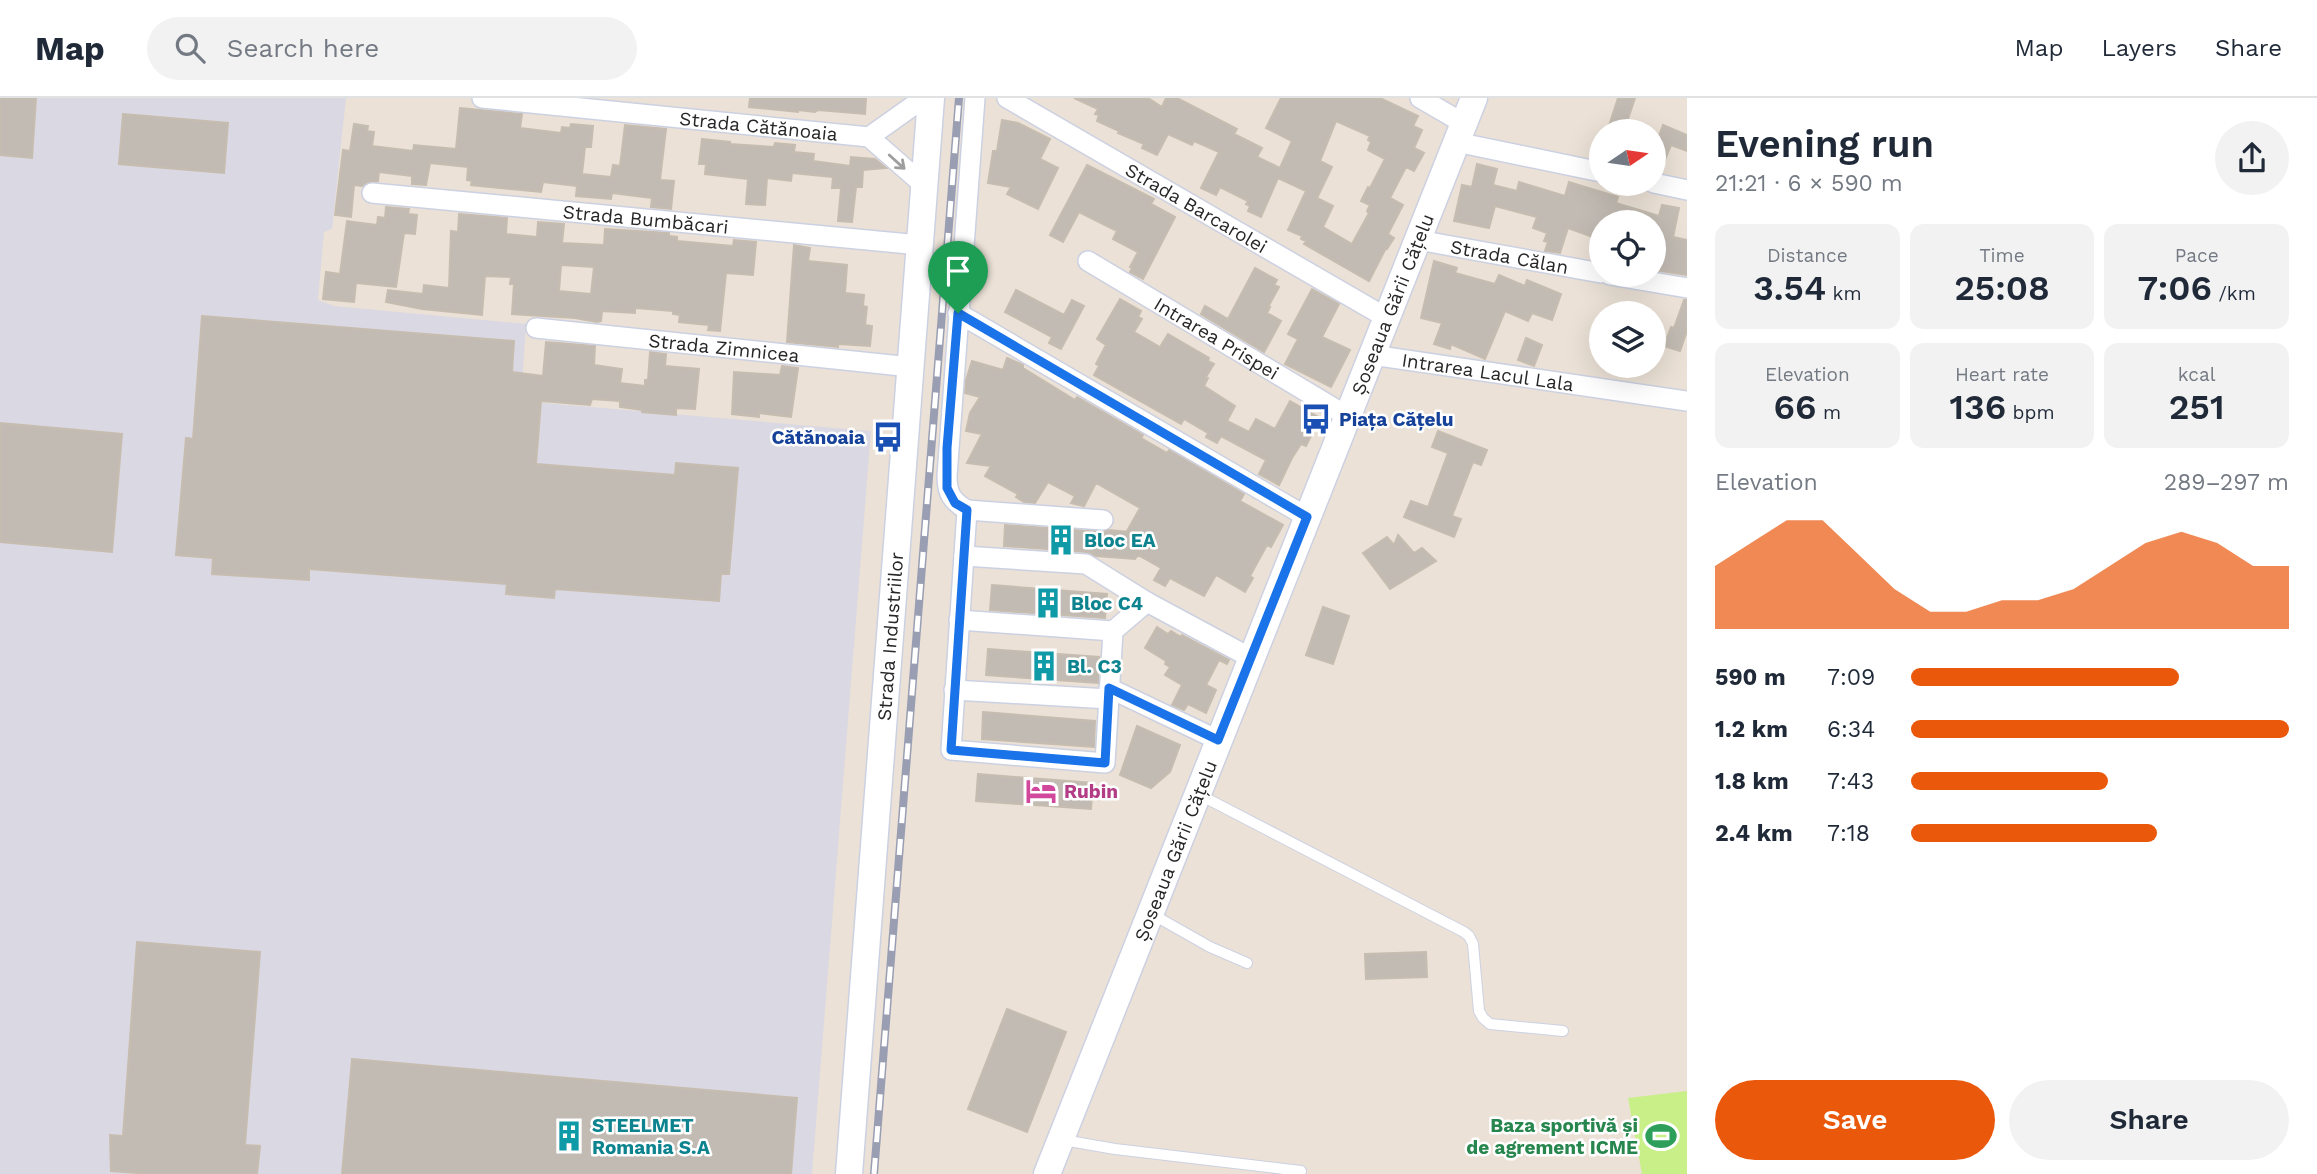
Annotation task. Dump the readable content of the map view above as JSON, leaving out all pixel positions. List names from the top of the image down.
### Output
{
  "streets": {
    "main road": ["Șoseaua Gării Cățelu", "Strada Industriilor"],
    "street": [
      "Strada Cătănoaia",
      "Strada Barcarolei",
      "Strada Bumbăcari",
      "Strada Călan",
      "Intrarea Prispei",
      "Strada Zimnicea",
      "Intrarea Lacul Lala"
    ]
  },
  "crossings": [
    ["Strada Barcarolei", "Șoseaua Gării Cățelu"],
    ["Strada Bumbăcari", "Strada Industriilor"],
    ["Strada Călan", "Șoseaua Gării Cățelu"],
    ["Șoseaua Gării Cățelu", "Intrarea Prispei"],
    ["Șoseaua Gării Cățelu", "Intrarea Lacul Lala"],
    ["Strada Zimnicea", "Strada Industriilor"]
  ],
  "places": {
    "bus stop": ["Piața Cățelu", "Cătănoaia"],
    "building": [
      "Bloc EA",
      "Bloc C4",
      "Bl. C3",
      "STEELMET Romania S.A"
    ],
    "hotel": ["Rubin"],
    "sports": ["Baza sportivă și de agrement ICME"]
  },
  "north": "right",
  "page": {
    "header": "Map",
    "search": "Search here",
    "nav": ["Map", "Layers", "Share"],
    "heading": ["Evening run", "21:21 · 6 × 590 m"],
    "stats": [
      ["Distance", "3.54 km"],
      ["Time", "25:08"],
      ["Pace", "7:06 /km"],
      ["Elevation", "66 m"],
      ["Heart rate", "136 bpm"],
      ["kcal", "251"]
    ],
    "chart": ["Elevation", "289–297 m"],
    "list": [
      {
        "name": "590 m",
        "note": "7:09"
      },
      {
        "name": "1.2 km",
        "note": "6:34"
      },
      {
        "name": "1.8 km",
        "note": "7:43"
      },
      {
        "name": "2.4 km",
        "note": "7:18"
      }
    ],
    "buttons": ["Save", "Share"]
  }
}
